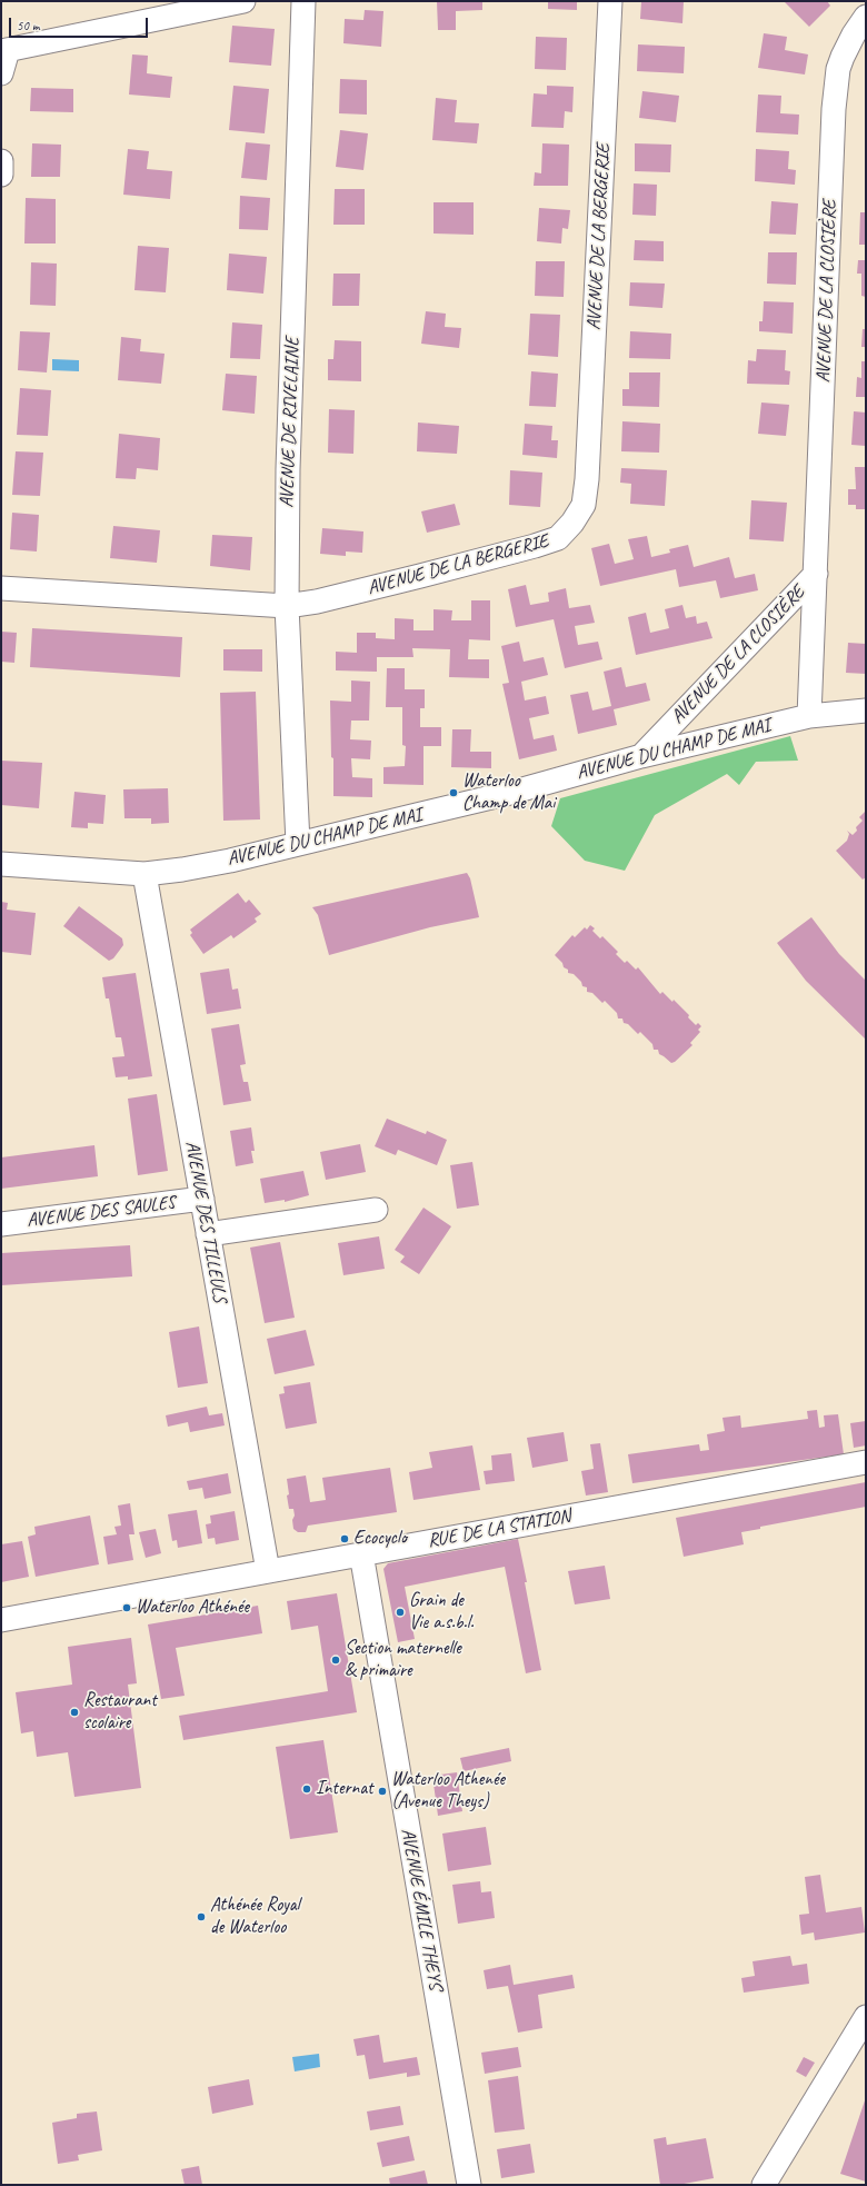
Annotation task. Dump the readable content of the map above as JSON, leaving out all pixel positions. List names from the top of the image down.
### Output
{
  "streets": {
    "street": [
      "AVENUE DE LA BERGERIE",
      "AVENUE DE LA CLOSIÈRE",
      "AVENUE DE RIVELAINE",
      "AVENUE DU CHAMP DE MAI",
      "AVENUE DES SAULES",
      "AVENUE DES TILLEULS",
      "RUE DE LA STATION",
      "AVENUE ÉMILE THEYS"
    ]
  },
  "crossings": [
    ["AVENUE DE LA BERGERIE", "AVENUE DE RIVELAINE"],
    ["AVENUE DE LA CLOSIÈRE", "AVENUE DU CHAMP DE MAI"],
    ["AVENUE DE RIVELAINE", "AVENUE DU CHAMP DE MAI"],
    ["AVENUE DU CHAMP DE MAI", "AVENUE DES TILLEULS"],
    ["AVENUE DES SAULES", "AVENUE DES TILLEULS"],
    ["AVENUE DES TILLEULS", "RUE DE LA STATION"],
    ["RUE DE LA STATION", "AVENUE ÉMILE THEYS"]
  ],
  "places": [
    "Waterloo Champ de Mai",
    "Ecocyclo",
    "Waterloo Athénée",
    "Grain de Vie a.s.b.l.",
    "Section maternelle & primaire",
    "Restaurant scolaire",
    "Internat",
    "Waterloo Athenée (Avenue Theys)",
    "Athénée Royal de Waterloo"
  ],
  "scale_bar": "50 m"
}
